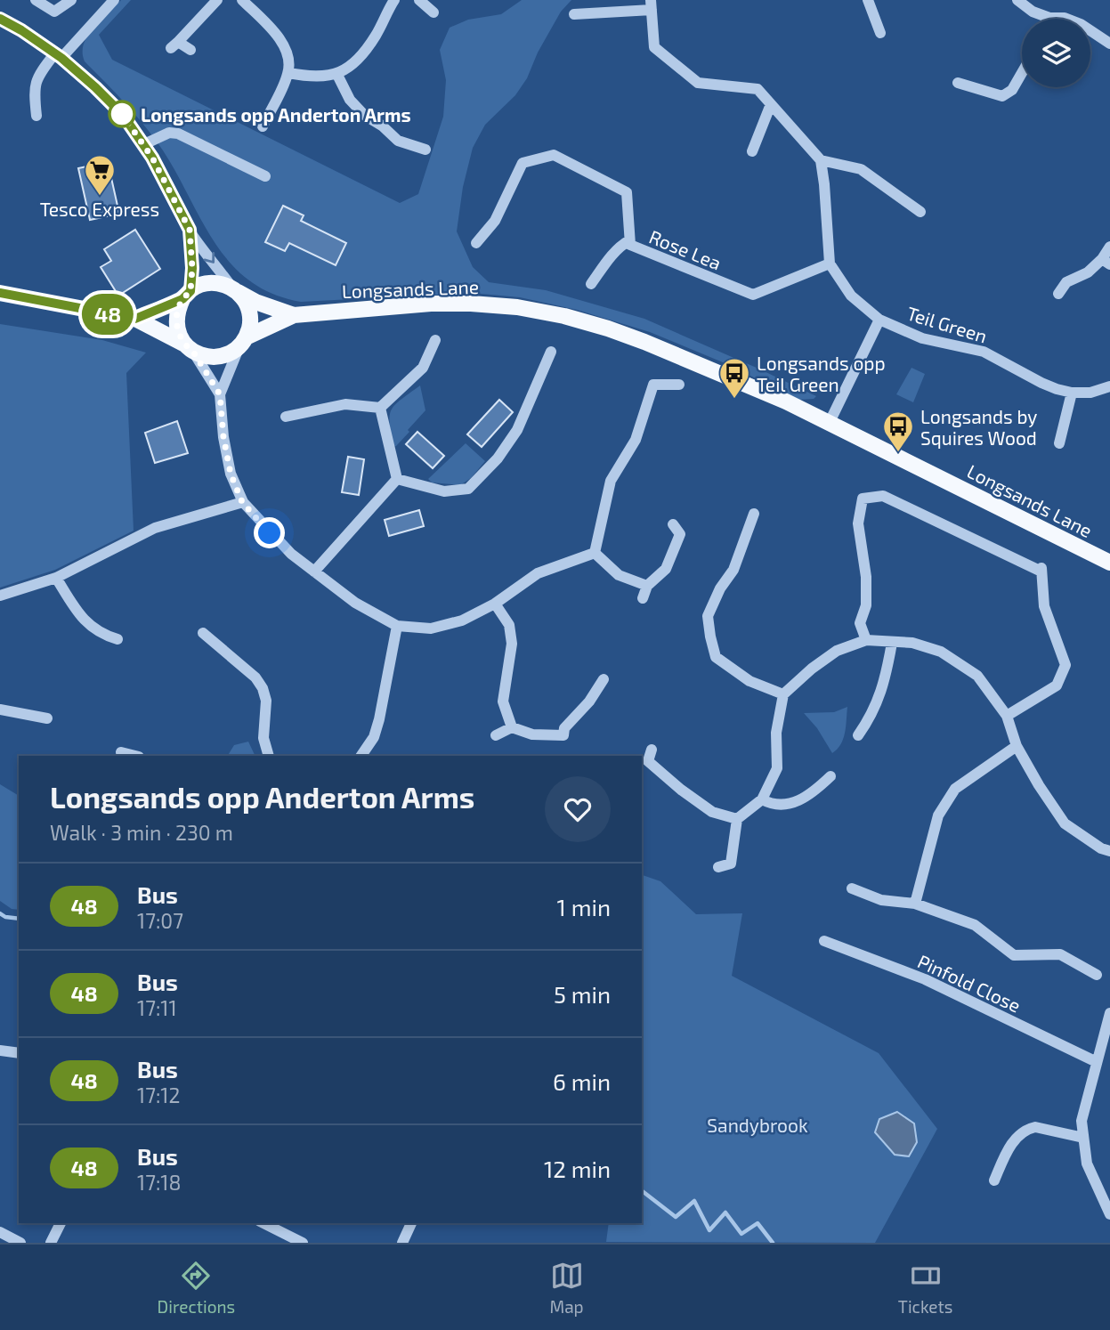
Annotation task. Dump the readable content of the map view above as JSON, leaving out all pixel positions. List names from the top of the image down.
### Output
{
  "streets": {
    "main road": ["Longsands Lane"],
    "street": ["Rose Lea", "Teil Green", "Pinfold Close"]
  },
  "crossings": [
    ["Rose Lea", "Teil Green"]
  ],
  "parks": ["Sandybrook"],
  "places": {
    "other": ["Longsands opp Anderton Arms"],
    "supermarket": ["Tesco Express"],
    "bus stop": ["Longsands opp Teil Green", "Longsands by Squires Wood"]
  },
  "lines": ["bus line 48"],
  "page": {
    "on_map": "48",
    "heading": ["Longsands opp Anderton Arms", "Walk · 3 min · 230 m"],
    "list": [
      {
        "mark": "48",
        "name": "Bus",
        "note": "17:07",
        "value": "1 min"
      },
      {
        "mark": "48",
        "name": "Bus",
        "note": "17:11",
        "value": "5 min"
      },
      {
        "mark": "48",
        "name": "Bus",
        "note": "17:12",
        "value": "6 min"
      },
      {
        "mark": "48",
        "name": "Bus",
        "note": "17:18",
        "value": "12 min"
      }
    ],
    "tabs": ["Directions", "Map", "Tickets"]
  }
}
